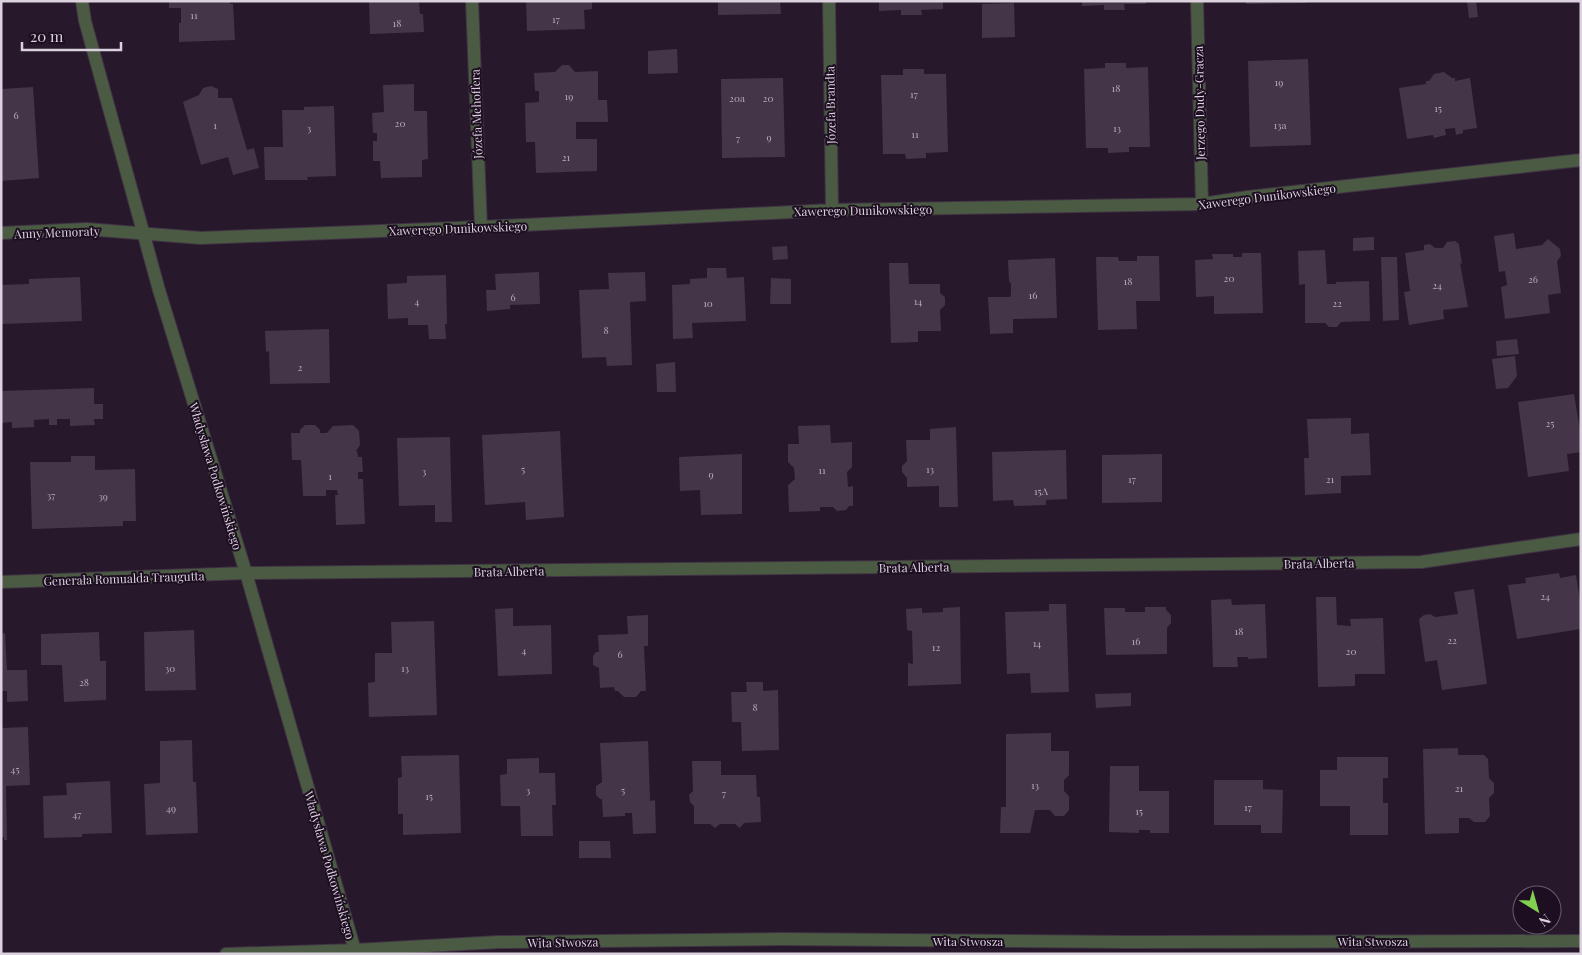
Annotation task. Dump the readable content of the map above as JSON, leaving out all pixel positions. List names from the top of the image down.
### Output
{
  "streets": {
    "street": [
      "Jerzego Dudy-Gracza",
      "Józefa Brandta",
      "Józefa Mehoffera",
      "Xawerego Dunikowskiego",
      "Anny Memoraty",
      "Władysława Podkowińskiego",
      "Brata Alberta",
      "Generała Romualda Traugutta",
      "Wita Stwosza"
    ]
  },
  "crossings": [
    ["Jerzego Dudy-Gracza", "Xawerego Dunikowskiego"],
    ["Józefa Brandta", "Xawerego Dunikowskiego"],
    ["Józefa Mehoffera", "Xawerego Dunikowskiego"],
    ["Xawerego Dunikowskiego", "Anny Memoraty"],
    ["Xawerego Dunikowskiego", "Władysława Podkowińskiego"],
    ["Anny Memoraty", "Władysława Podkowińskiego"],
    ["Władysława Podkowińskiego", "Brata Alberta"],
    ["Władysława Podkowińskiego", "Generała Romualda Traugutta"],
    ["Władysława Podkowińskiego", "Wita Stwosza"],
    ["Brata Alberta", "Generała Romualda Traugutta"]
  ],
  "house_numbers": [
    "11",
    "17",
    "18",
    "19",
    "18",
    "17",
    "19",
    "20a",
    "20",
    "15",
    "6",
    "20",
    "1",
    "13a",
    "3",
    "13",
    "11",
    "9",
    "7",
    "21",
    "20",
    "26",
    "18",
    "24",
    "16",
    "6",
    "4",
    "14",
    "10",
    "22",
    "8",
    "2",
    "25",
    "5",
    "13",
    "11",
    "3",
    "9",
    "1",
    "17",
    "21",
    "15A",
    "37",
    "39",
    "24",
    "18",
    "22",
    "16",
    "14",
    "12",
    "4",
    "20",
    "6",
    "30",
    "13",
    "28",
    "8",
    "45",
    "13",
    "21",
    "3",
    "5",
    "7",
    "15",
    "17",
    "49",
    "15",
    "47"
  ],
  "scale_bar": "20 m",
  "north": "bottom right"
}
